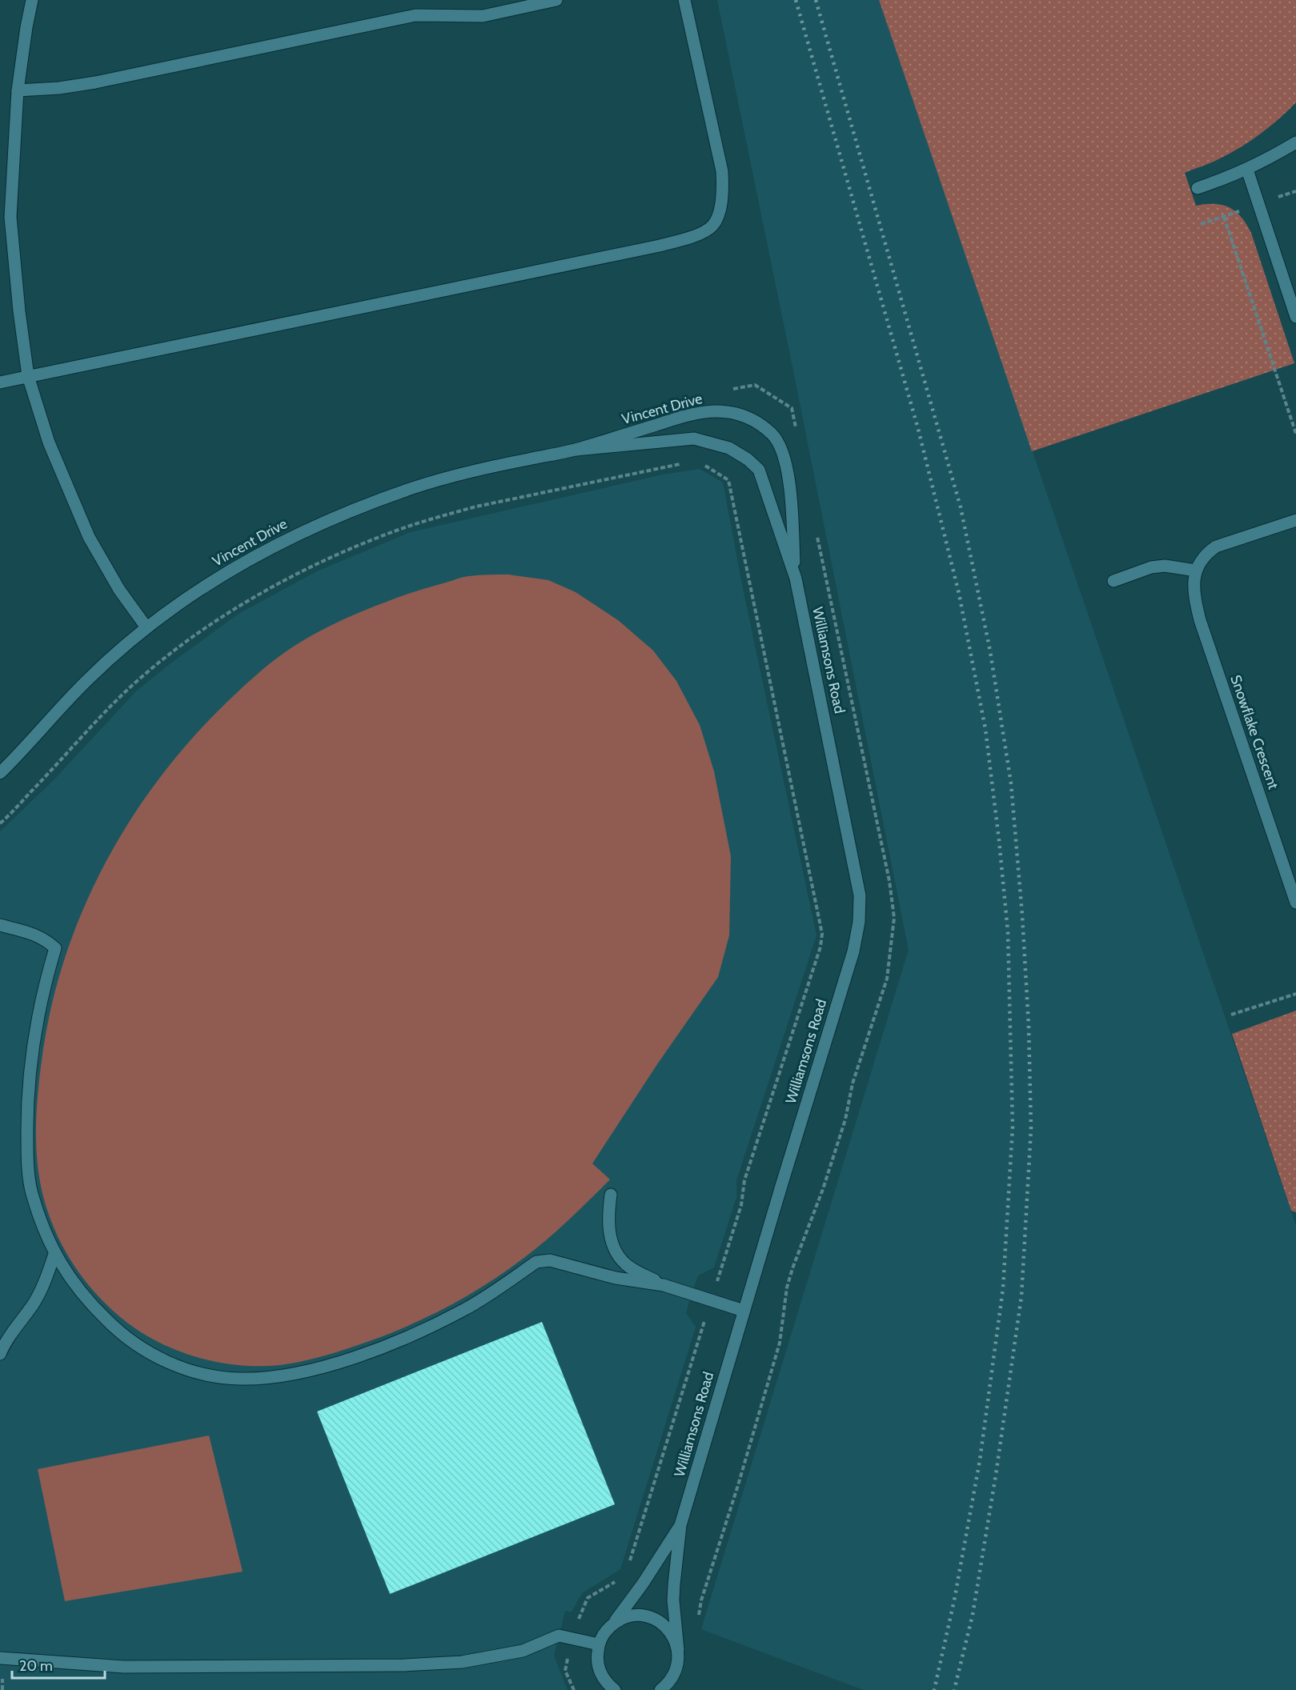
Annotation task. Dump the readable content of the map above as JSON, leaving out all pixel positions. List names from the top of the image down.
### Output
{
  "streets": {
    "street": ["Vincent Drive", "Williamsons Road", "Snowflake Crescent"]
  },
  "crossings": [
    ["Vincent Drive", "Williamsons Road"]
  ],
  "scale_bar": "20 m"
}
